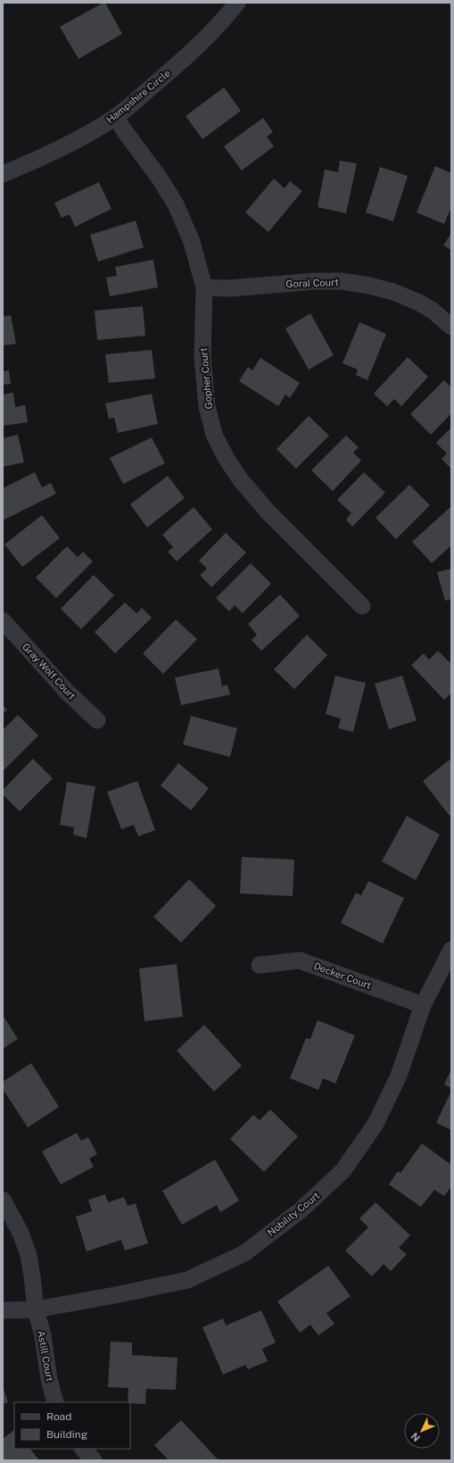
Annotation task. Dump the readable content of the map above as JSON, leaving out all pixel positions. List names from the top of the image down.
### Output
{
  "streets": {
    "street": [
      "Hampshire Circle",
      "Goral Court",
      "Gopher Court",
      "Gray Wolf Court",
      "Decker Court",
      "Nobility Court",
      "Astill Court"
    ]
  },
  "crossings": [
    ["Hampshire Circle", "Gopher Court"],
    ["Goral Court", "Gopher Court"],
    ["Decker Court", "Nobility Court"],
    ["Nobility Court", "Astill Court"]
  ],
  "legend": ["Road", "Building"],
  "north": "bottom left"
}
